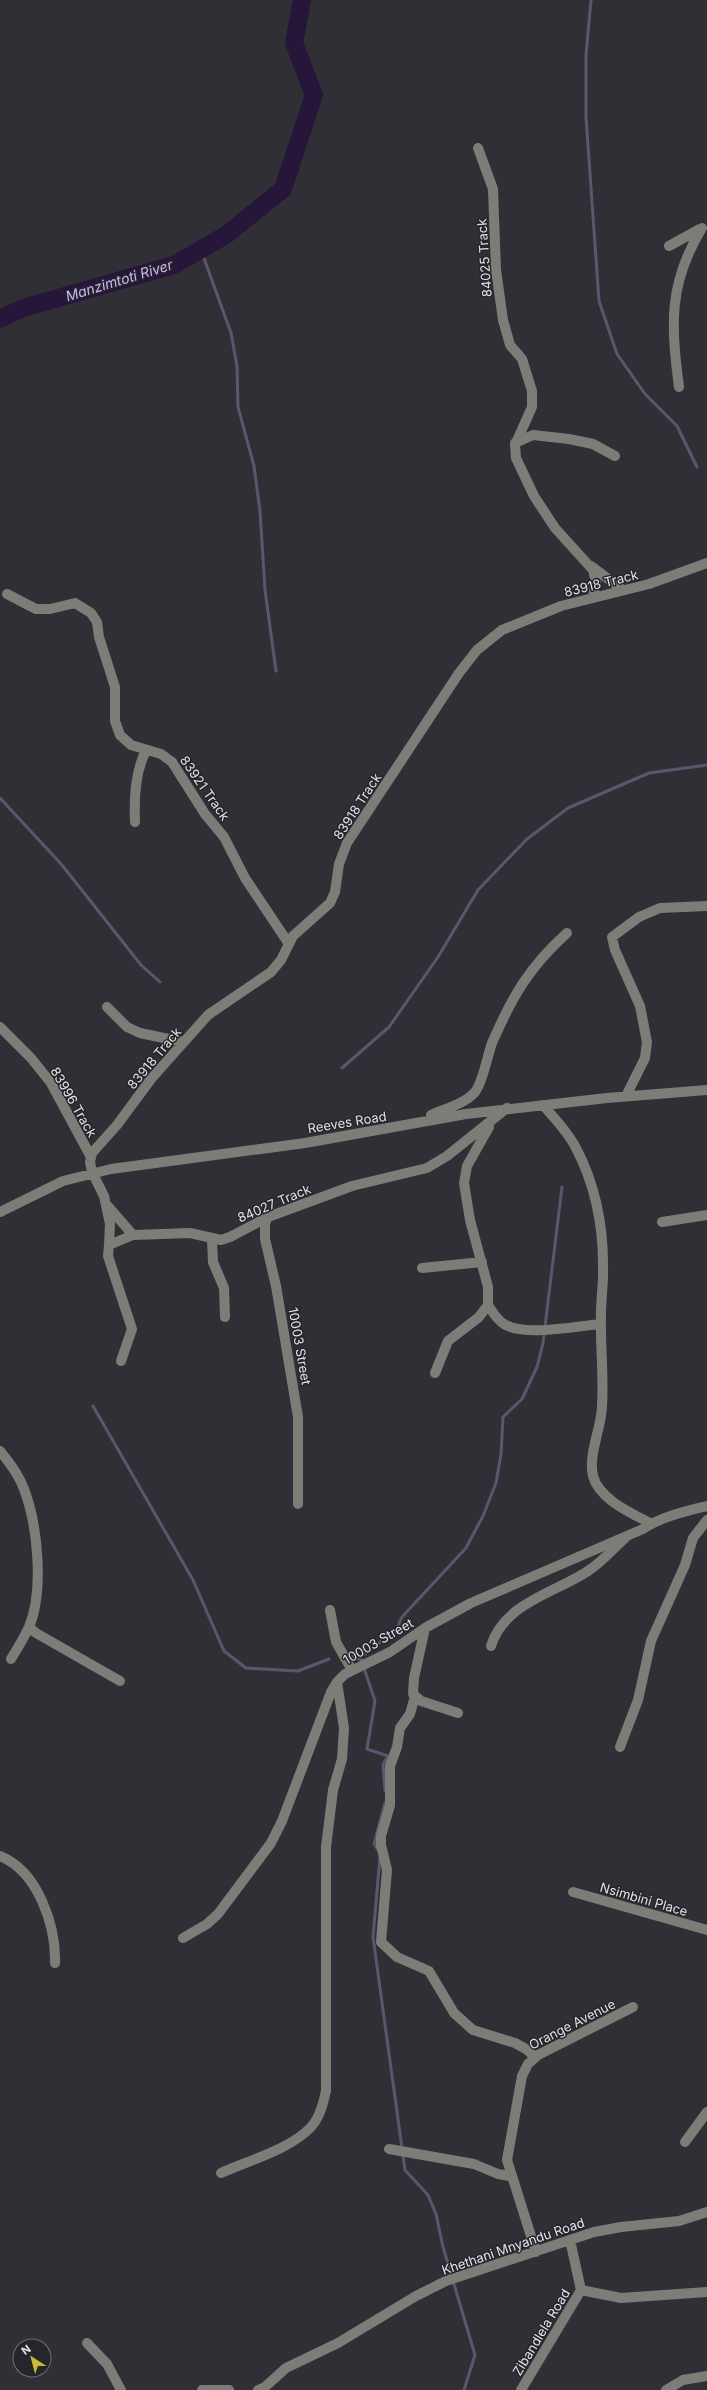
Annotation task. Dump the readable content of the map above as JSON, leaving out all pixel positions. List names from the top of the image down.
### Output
{
  "streets": {
    "street": [
      "84025 Track",
      "83918 Track",
      "83921 Track",
      "83996 Track",
      "Reeves Road",
      "84027 Track",
      "10003 Street",
      "Nsimbini Place",
      "Orange Avenue",
      "Khethani Mnyandu Road",
      "Zibandlela Road"
    ]
  },
  "crossings": [
    ["83918 Track", "83921 Track"],
    ["83918 Track", "83996 Track"],
    ["Reeves Road", "84027 Track"],
    ["84027 Track", "10003 Street"],
    ["Orange Avenue", "Khethani Mnyandu Road"],
    ["Khethani Mnyandu Road", "Zibandlela Road"]
  ],
  "water": ["Manzimtoti River"],
  "north": "top left"
}
